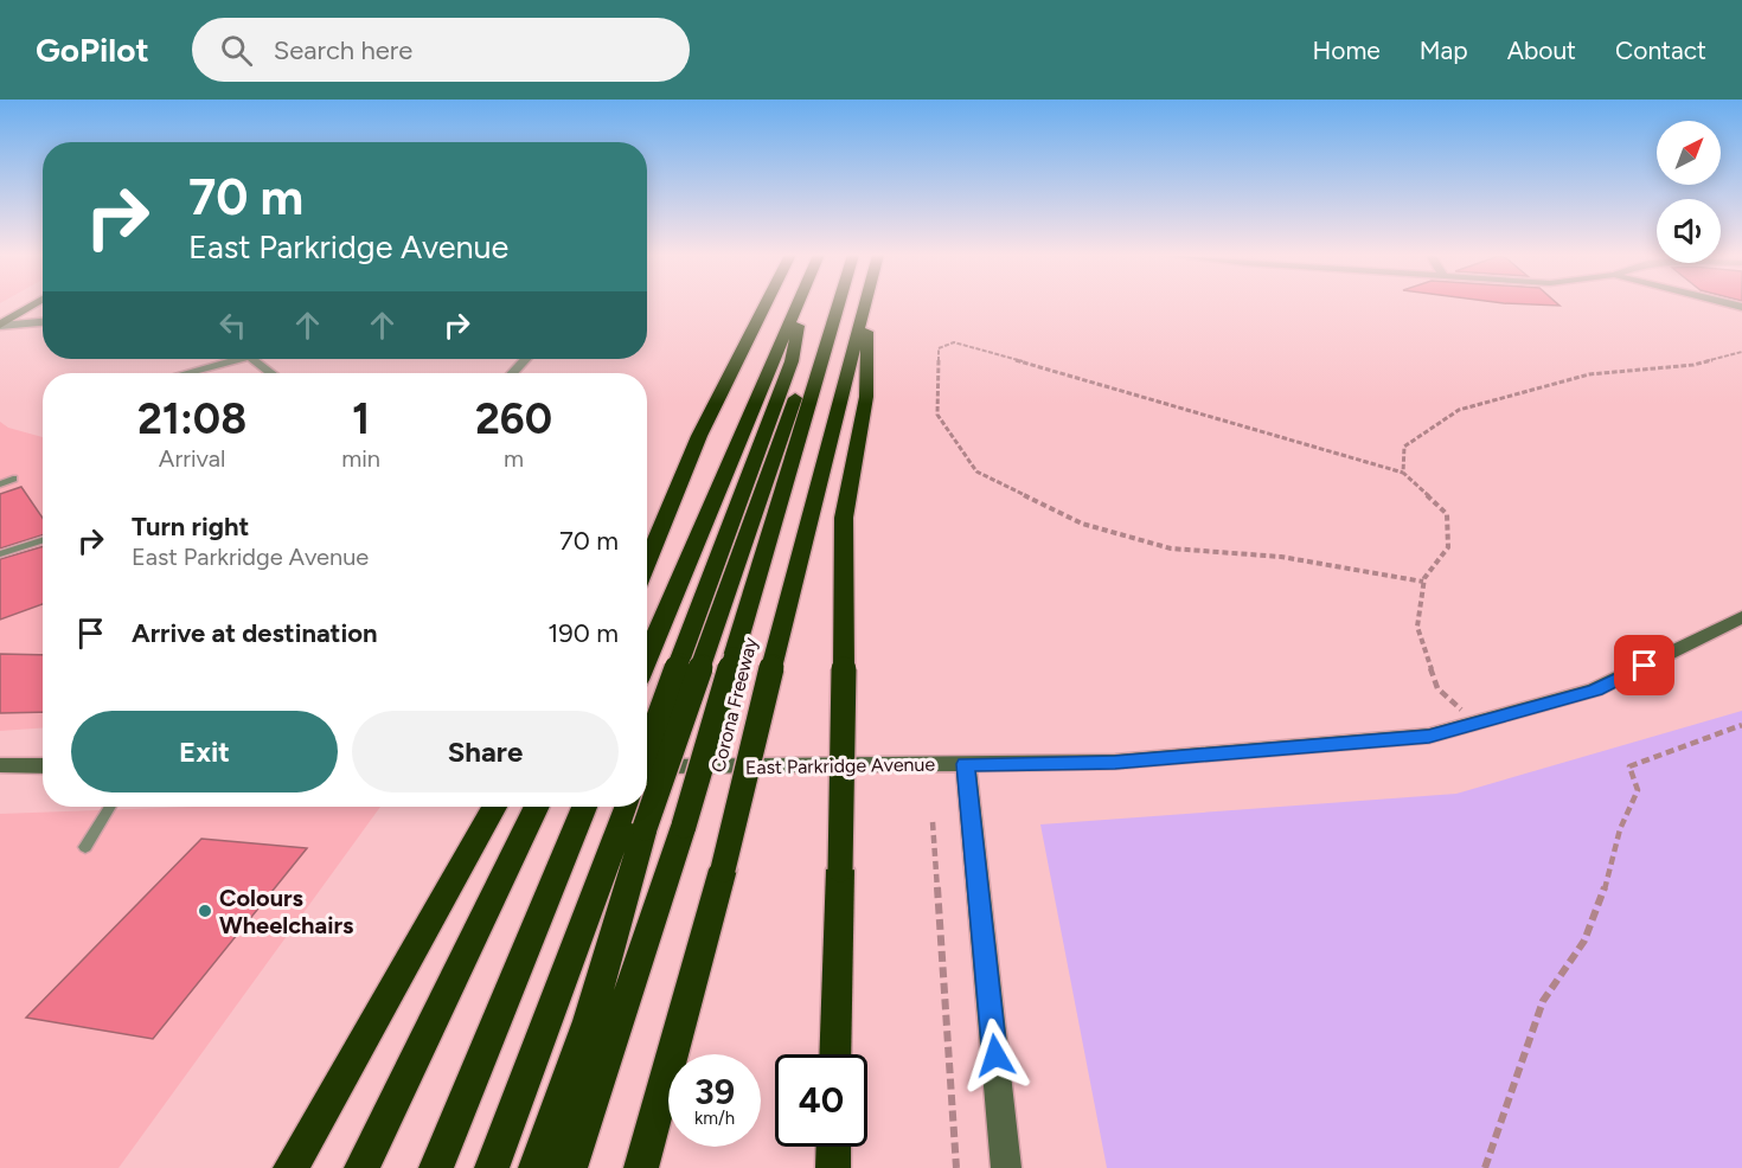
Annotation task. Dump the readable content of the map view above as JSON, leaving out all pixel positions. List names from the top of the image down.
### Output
{
  "streets": {
    "highway": ["Corona Freeway"],
    "main road": ["East Parkridge Avenue"]
  },
  "places": ["Colours Wheelchairs"],
  "north": "top right",
  "page": {
    "header": "GoPilot",
    "search": "Search here",
    "nav": [
      "Home",
      "Map",
      "About",
      "Contact"
    ],
    "turn": ["70 m", "East Parkridge Avenue"],
    "eta": [
      "21:08",
      "Arrival",
      "1",
      "min",
      "260",
      "m"
    ],
    "list": [
      {
        "name": "Turn right",
        "note": "East Parkridge Avenue",
        "value": "70 m"
      },
      {
        "name": "Arrive at destination",
        "value": "190 m"
      }
    ],
    "buttons": ["Exit", "Share"],
    "speed": "39 km/h",
    "limit": "40"
  }
}
